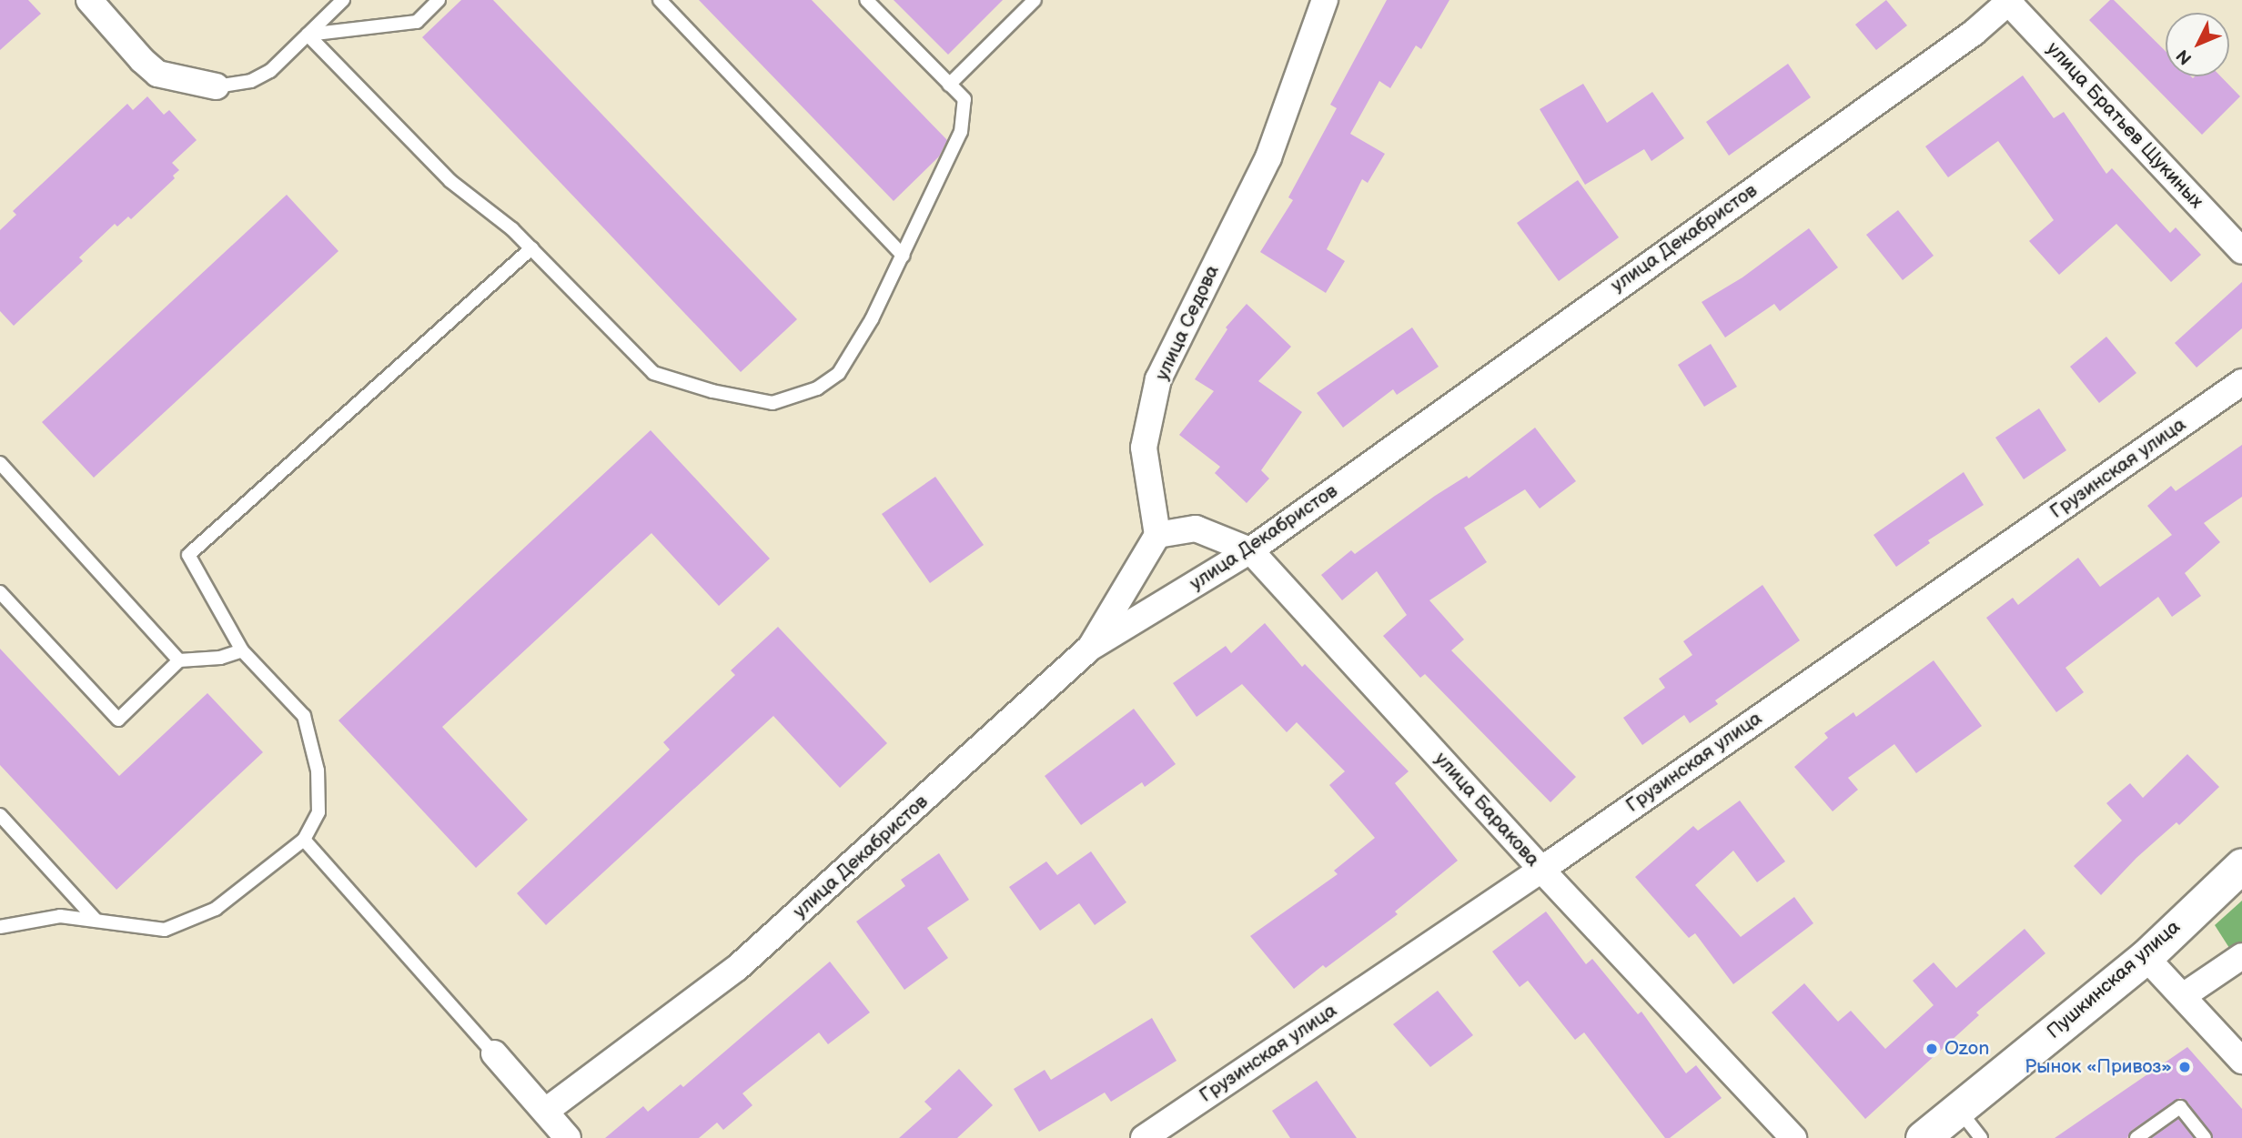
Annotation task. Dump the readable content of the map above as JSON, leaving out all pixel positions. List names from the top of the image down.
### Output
{
  "streets": {
    "street": [
      "улица Братьев Щукиных",
      "улица Декабристов",
      "улица Седова",
      "Грузинская улица",
      "улица Баракова",
      "Пушкинская улица"
    ]
  },
  "crossings": [
    ["улица Братьев Щукиных", "улица Декабристов"],
    ["улица Декабристов", "улица Баракова"],
    ["улица Седова", "улица Баракова"],
    ["Грузинская улица", "улица Баракова"]
  ],
  "places": ["Ozon", "Рынок «Привоз»"],
  "north": "bottom left"
}
